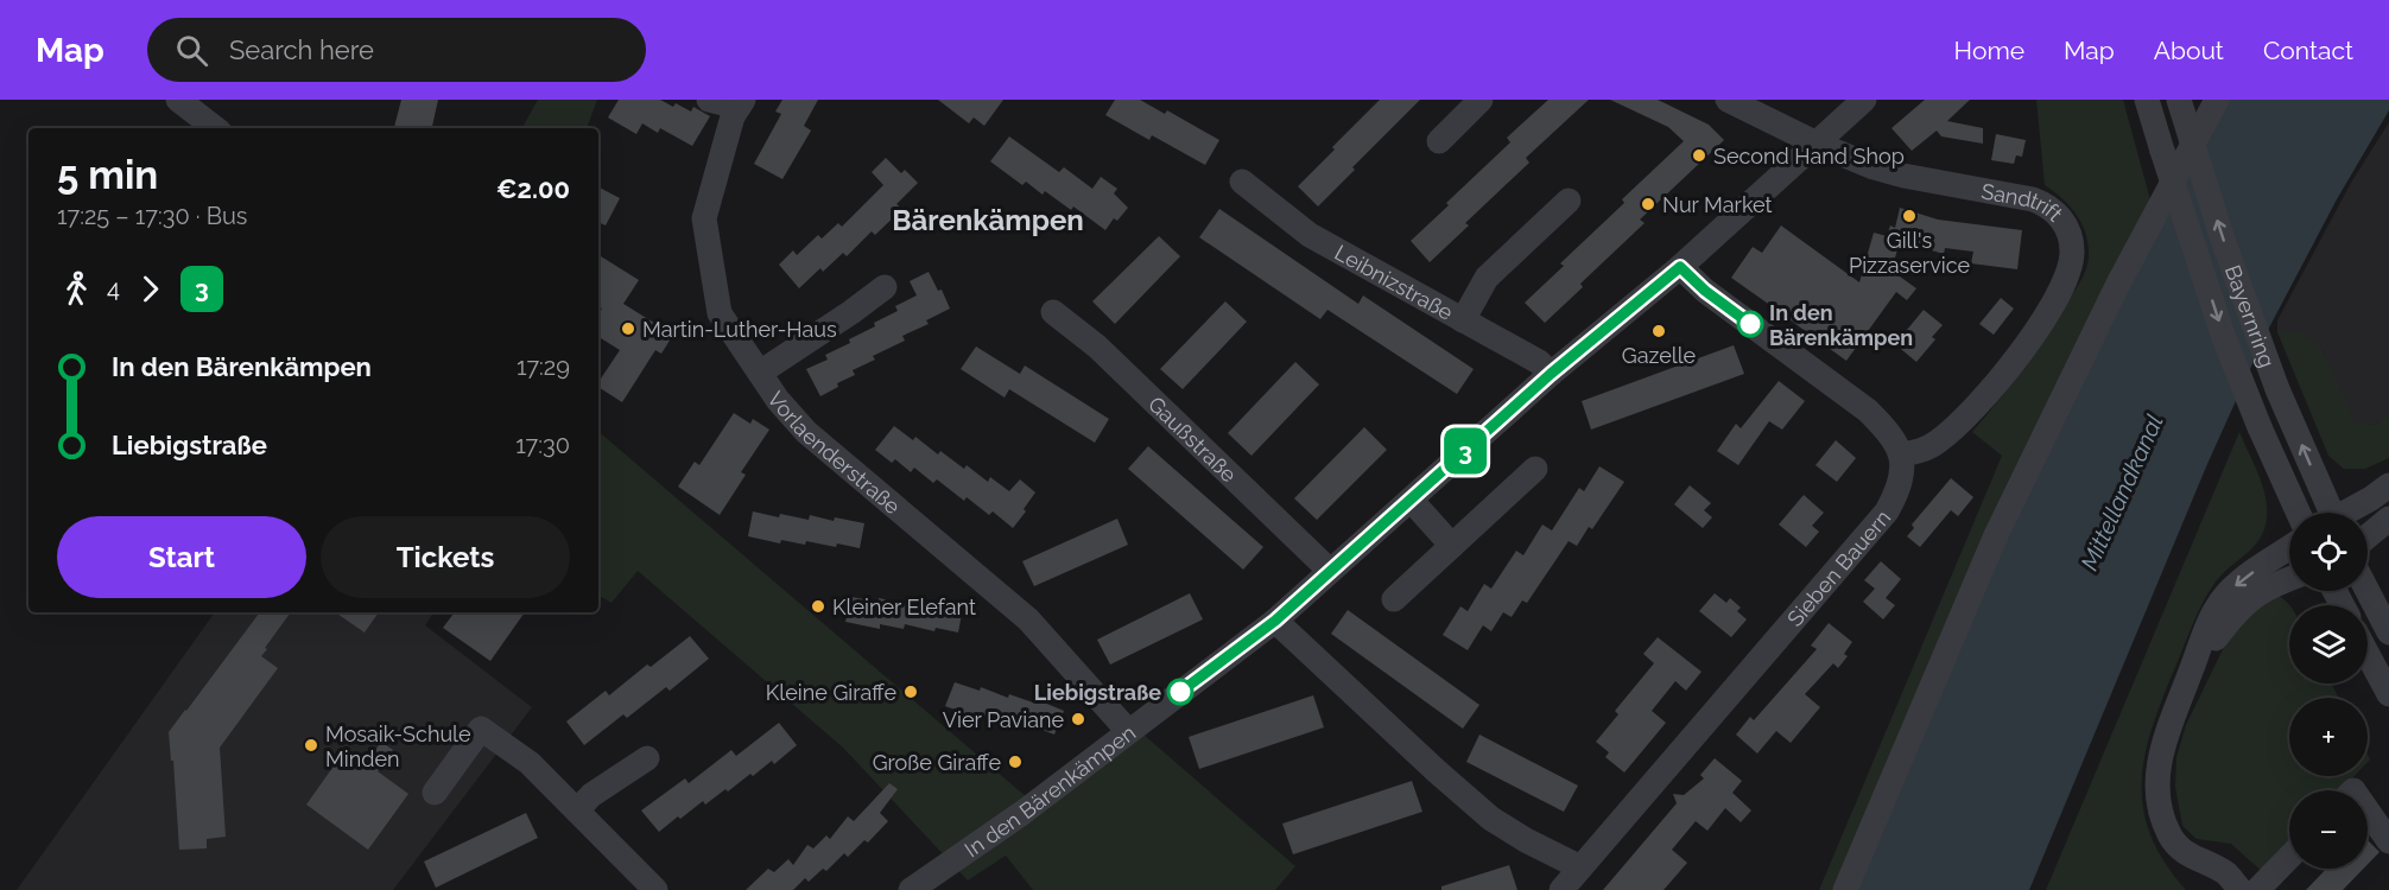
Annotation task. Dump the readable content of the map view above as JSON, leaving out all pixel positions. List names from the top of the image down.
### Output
{
  "streets": {
    "street": [
      "Sandtrift",
      "Leibnizstraße",
      "Bayernring",
      "Gaußstraße",
      "Vorlaenderstraße",
      "Sieben Bauern",
      "In den Bärenkämpen"
    ]
  },
  "crossings": [
    ["Sandtrift", "Sieben Bauern"],
    ["Sandtrift", "In den Bärenkämpen"],
    ["Leibnizstraße", "In den Bärenkämpen"],
    ["Gaußstraße", "In den Bärenkämpen"],
    ["Vorlaenderstraße", "In den Bärenkämpen"]
  ],
  "districts": ["Bärenkämpen"],
  "water": ["Mittellandkanal"],
  "places": [
    "Second Hand Shop",
    "Nur Market",
    "Gill's Pizzaservice",
    "In den Bärenkämpen",
    "Martin-Luther-Haus",
    "Gazelle",
    "Kleiner Elefant",
    "Kleine Giraffe",
    "Liebigstraße",
    "Vier Paviane",
    "Mosaik-Schule Minden",
    "Große Giraffe"
  ],
  "lines": ["bus line 3"],
  "page": {
    "header": "Map",
    "search": "Search here",
    "nav": [
      "Home",
      "Map",
      "About",
      "Contact"
    ],
    "on_map": "3",
    "heading": ["5 min", "17:25 – 17:30 · Bus", "€2.00"],
    "legs": ["4", "3"],
    "list": [
      {
        "name": "In den Bärenkämpen",
        "value": "17:29"
      },
      {
        "name": "Liebigstraße",
        "value": "17:30"
      }
    ],
    "buttons": ["Start", "Tickets"],
    "map_buttons": ["+", "−"]
  }
}
